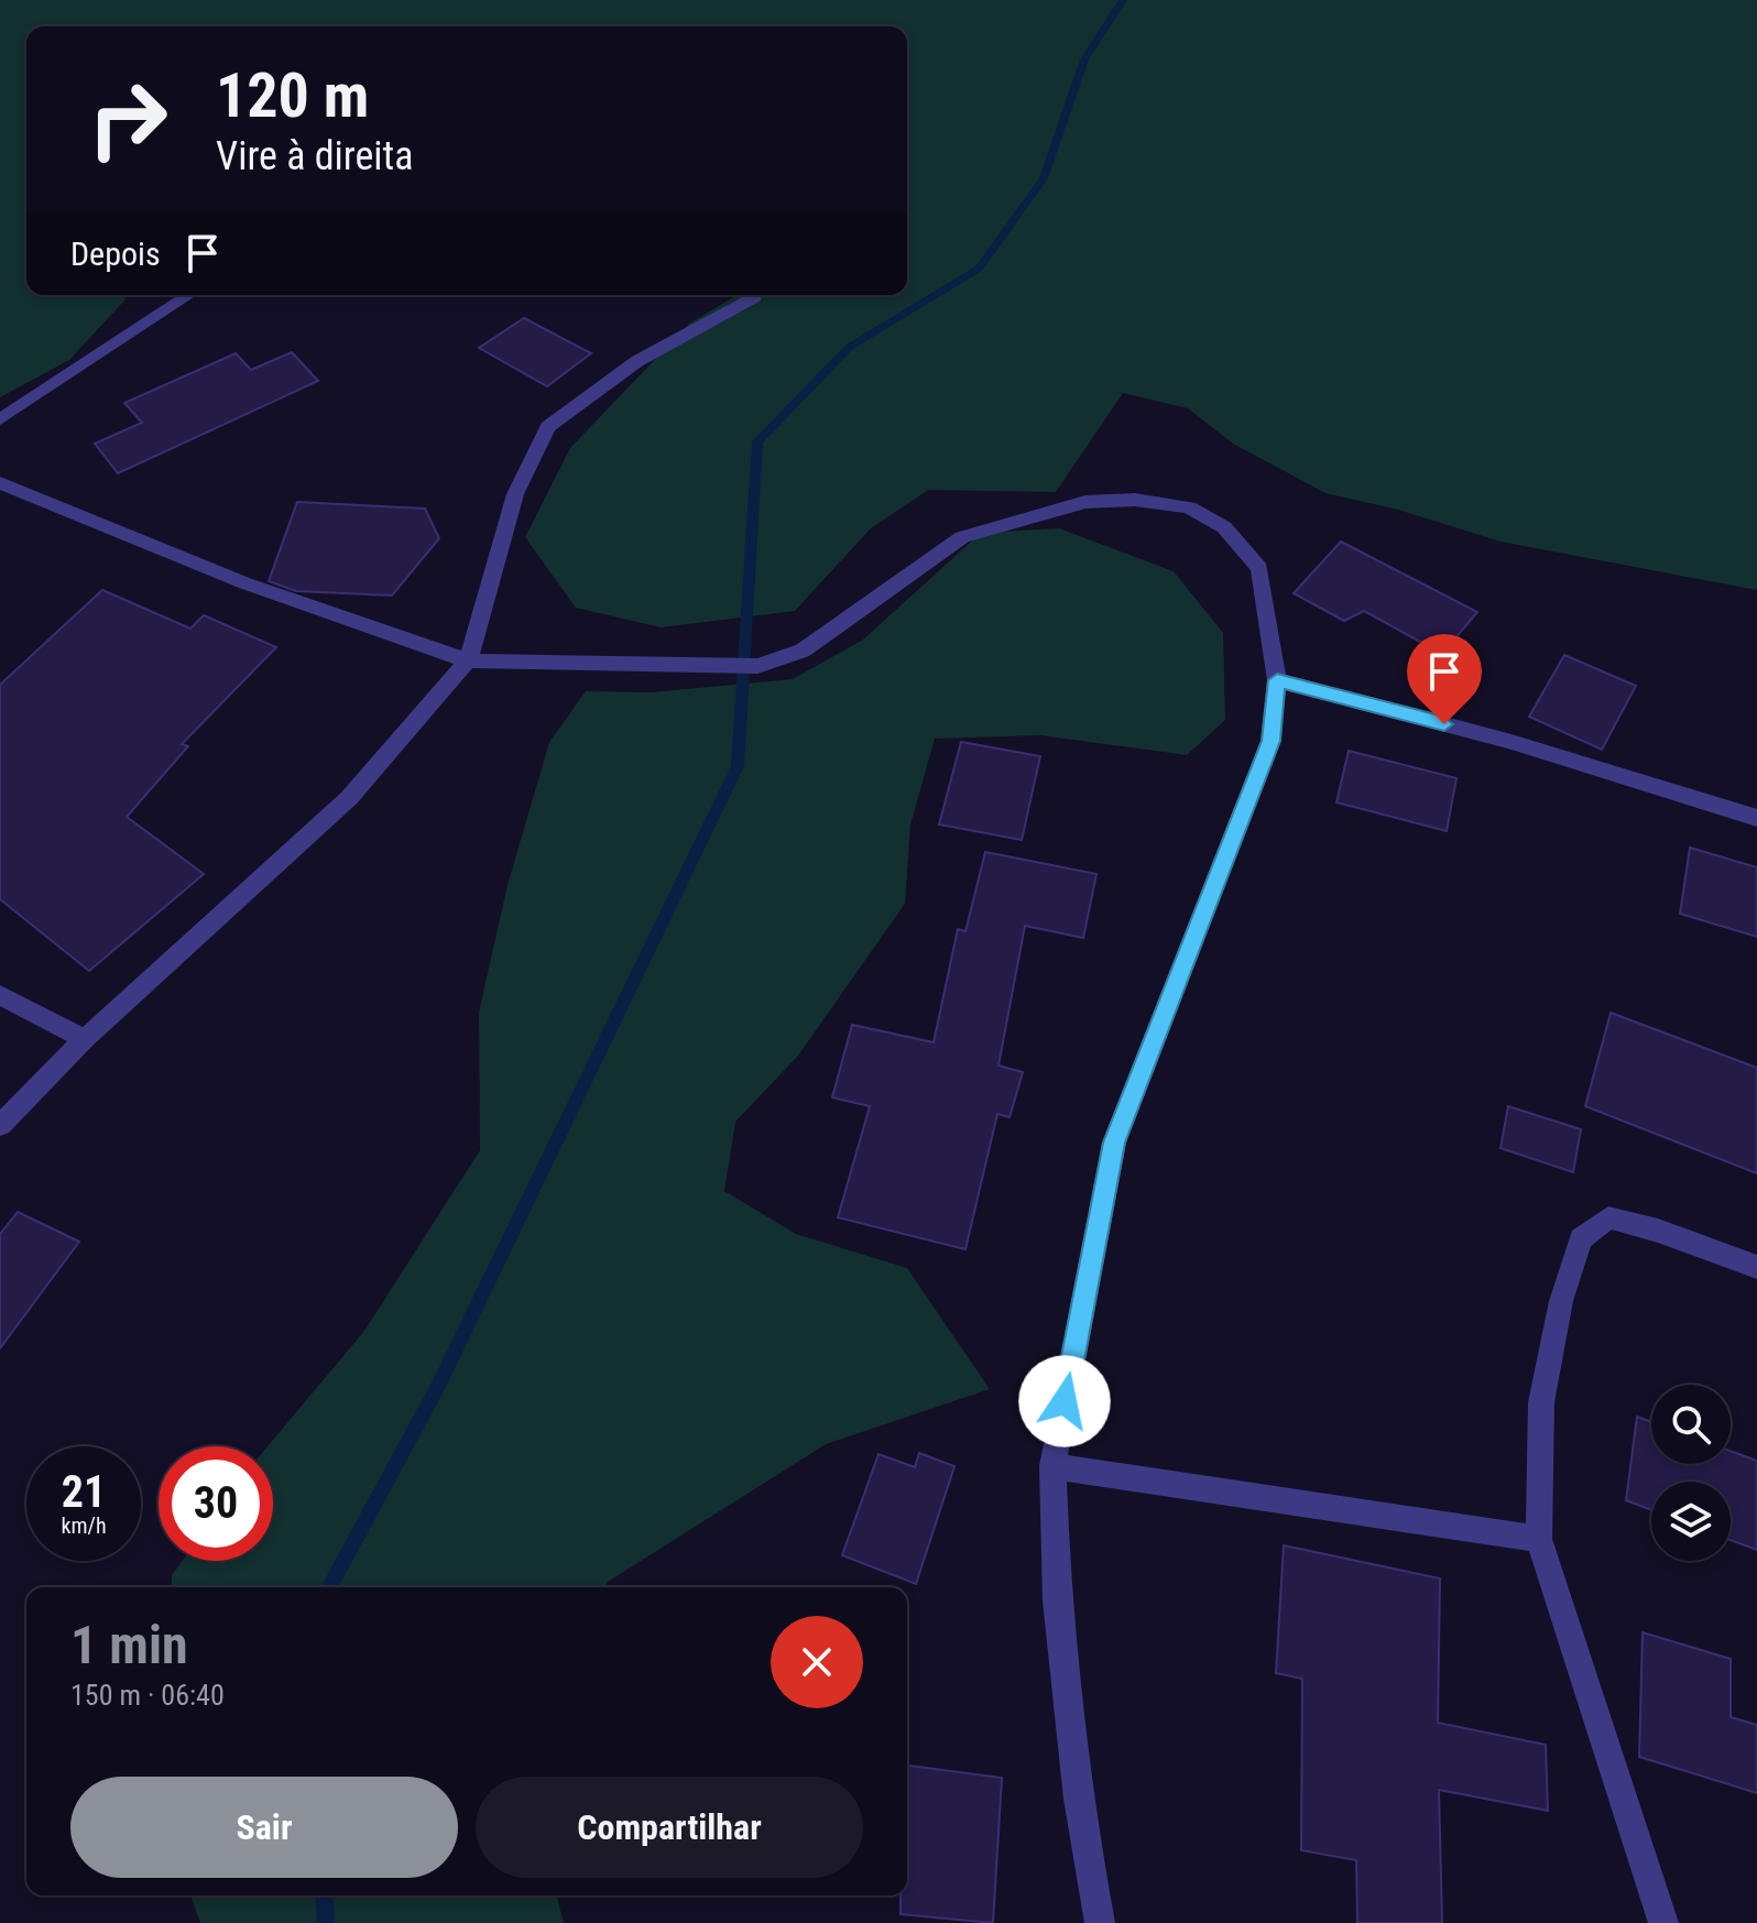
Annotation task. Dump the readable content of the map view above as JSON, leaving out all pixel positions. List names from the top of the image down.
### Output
{
  "page": {
    "turn": ["120 m", "Vire à direita"],
    "then": "Depois",
    "speed": "21 km/h",
    "limit": "30",
    "heading": ["1 min", "150 m · 06:40"],
    "buttons": ["Sair", "Compartilhar"]
  }
}
